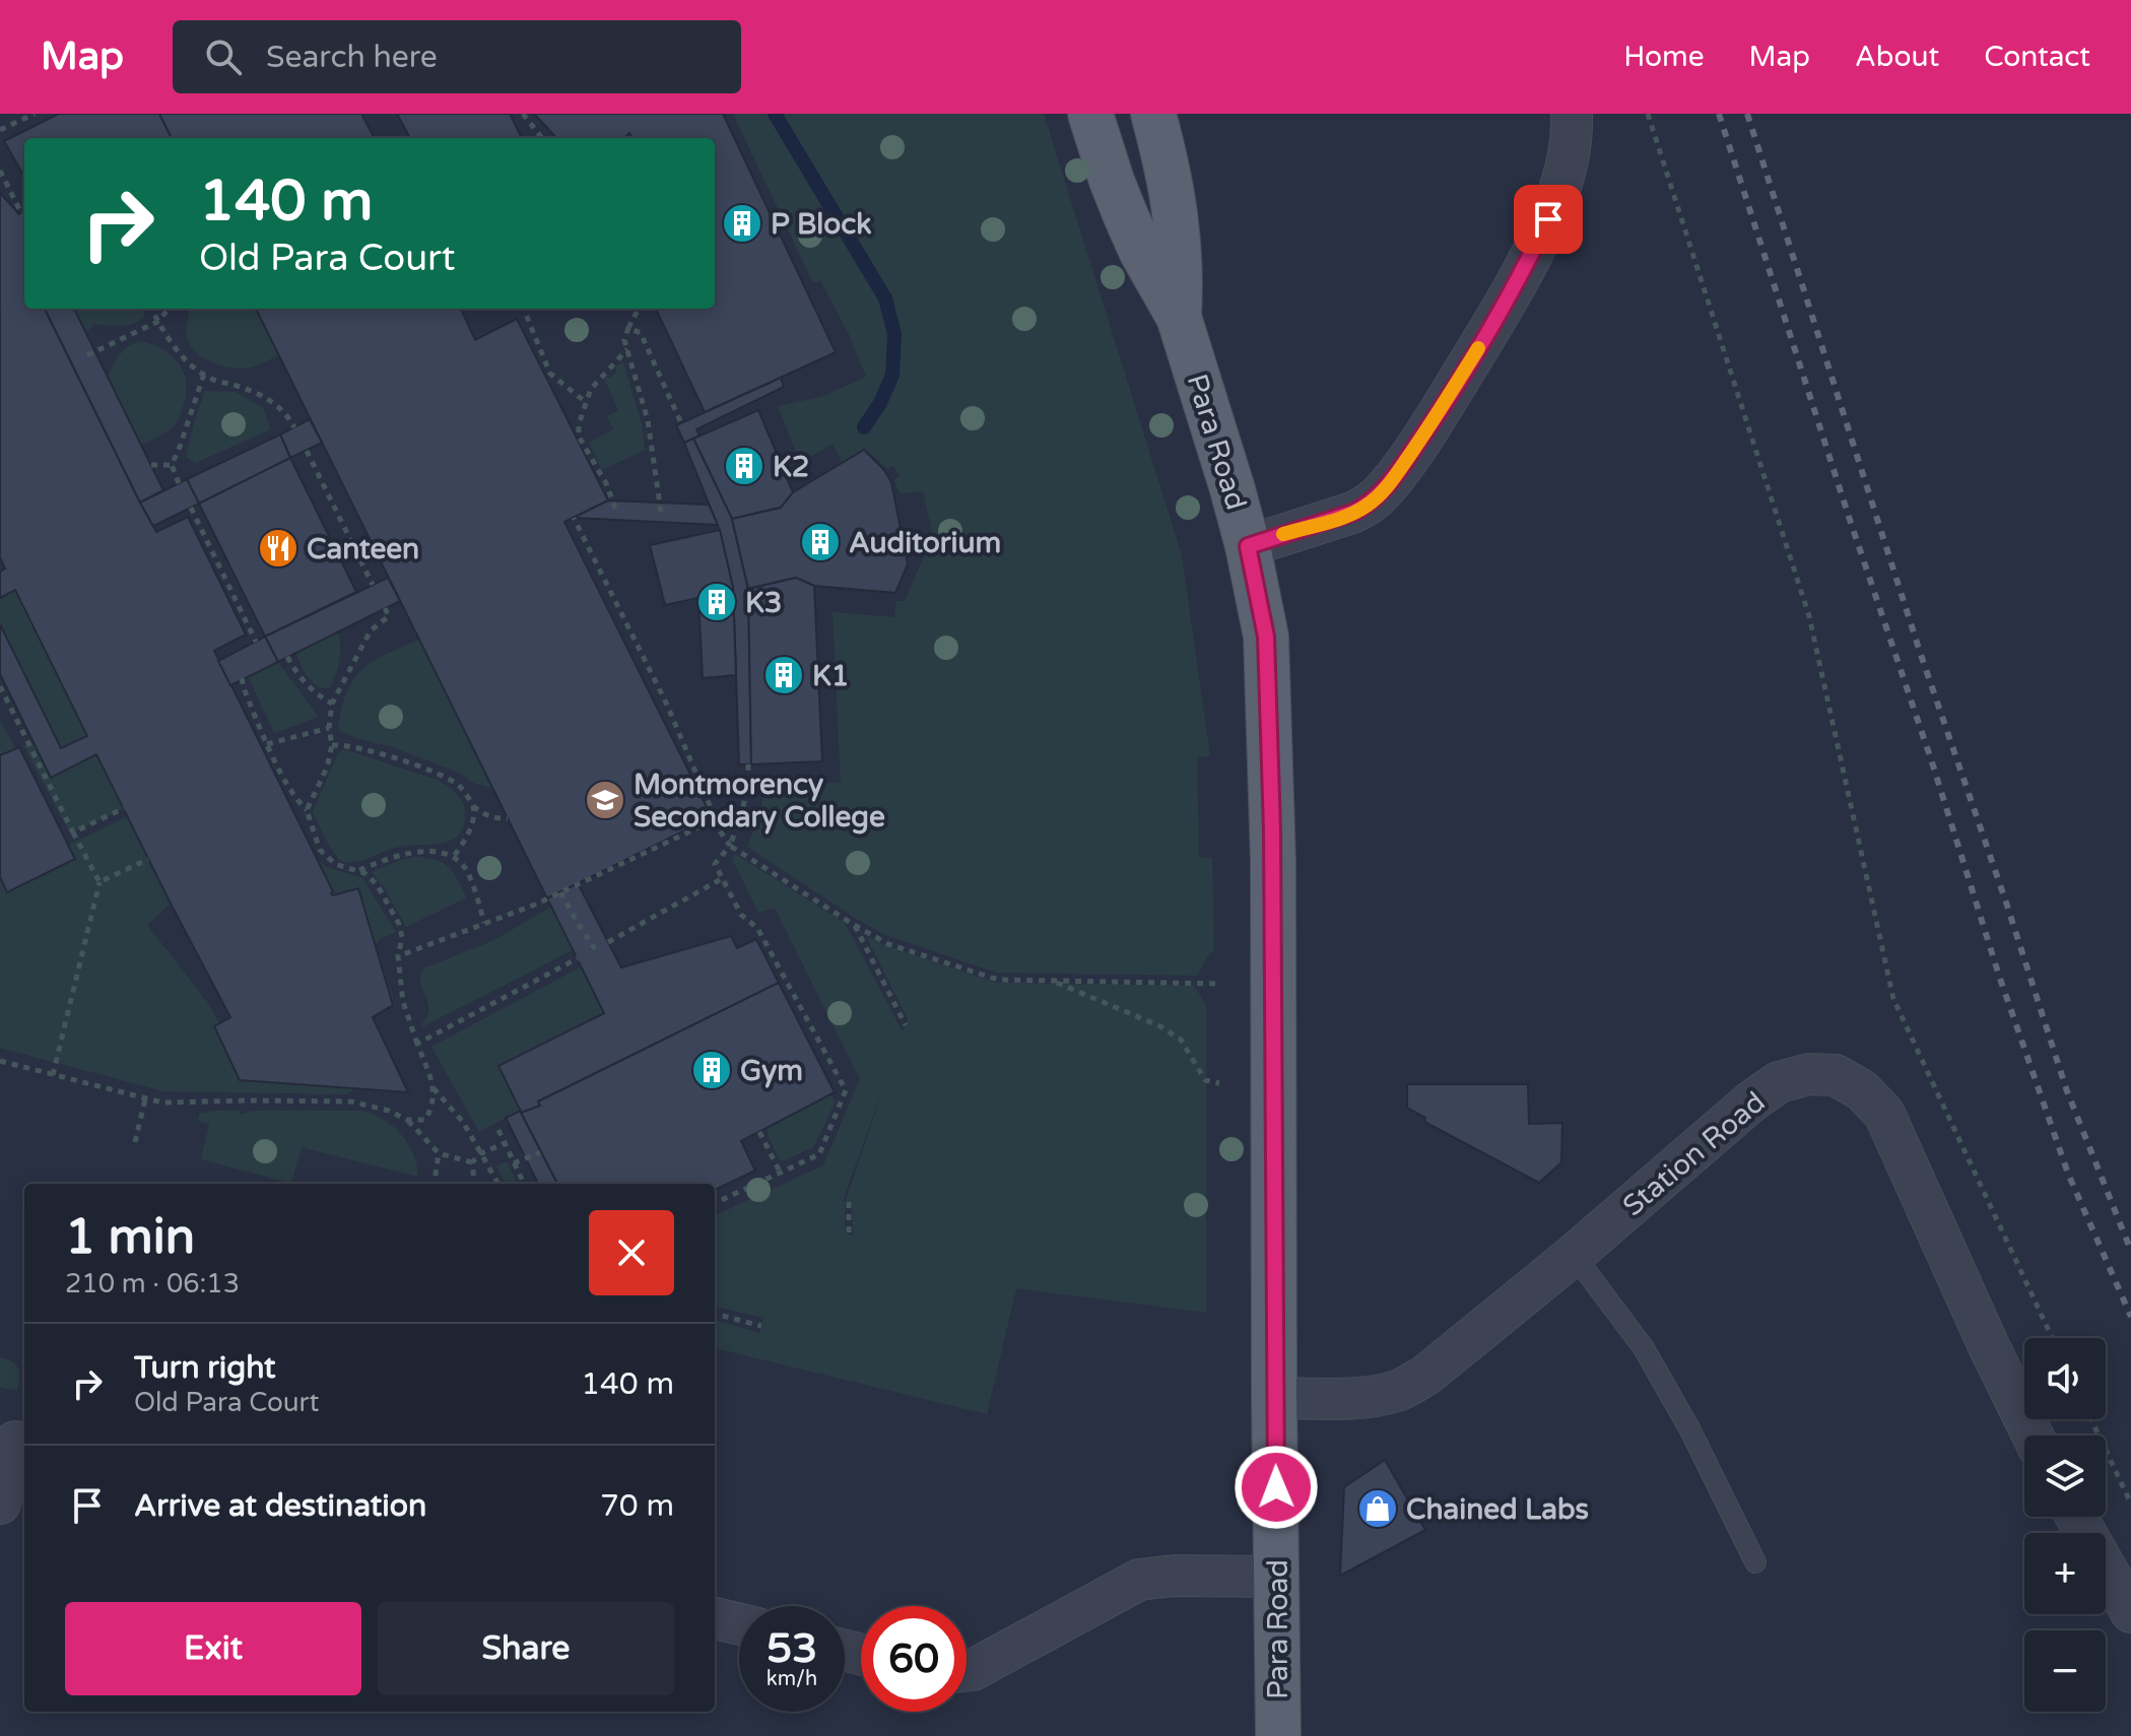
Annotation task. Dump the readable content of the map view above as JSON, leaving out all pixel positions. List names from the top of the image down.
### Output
{
  "streets": {
    "main road": ["Para Road"],
    "street": ["Station Road"]
  },
  "crossings": [
    ["Para Road", "Station Road"]
  ],
  "places": {
    "building": [
      "P Block",
      "K2",
      "Auditorium",
      "K3",
      "K1",
      "Gym"
    ],
    "restaurant": ["Canteen"],
    "school or university": ["Montmorency Secondary College"],
    "shop": ["Chained Labs"]
  },
  "page": {
    "header": "Map",
    "search": "Search here",
    "nav": [
      "Home",
      "Map",
      "About",
      "Contact"
    ],
    "turn": ["140 m", "Old Para Court"],
    "heading": ["1 min", "210 m · 06:13"],
    "list": [
      {
        "name": "Turn right",
        "note": "Old Para Court",
        "value": "140 m"
      },
      {
        "name": "Arrive at destination",
        "value": "70 m"
      }
    ],
    "map_buttons": ["+", "−"],
    "buttons": ["Exit", "Share"],
    "speed": "53 km/h",
    "limit": "60"
  }
}
